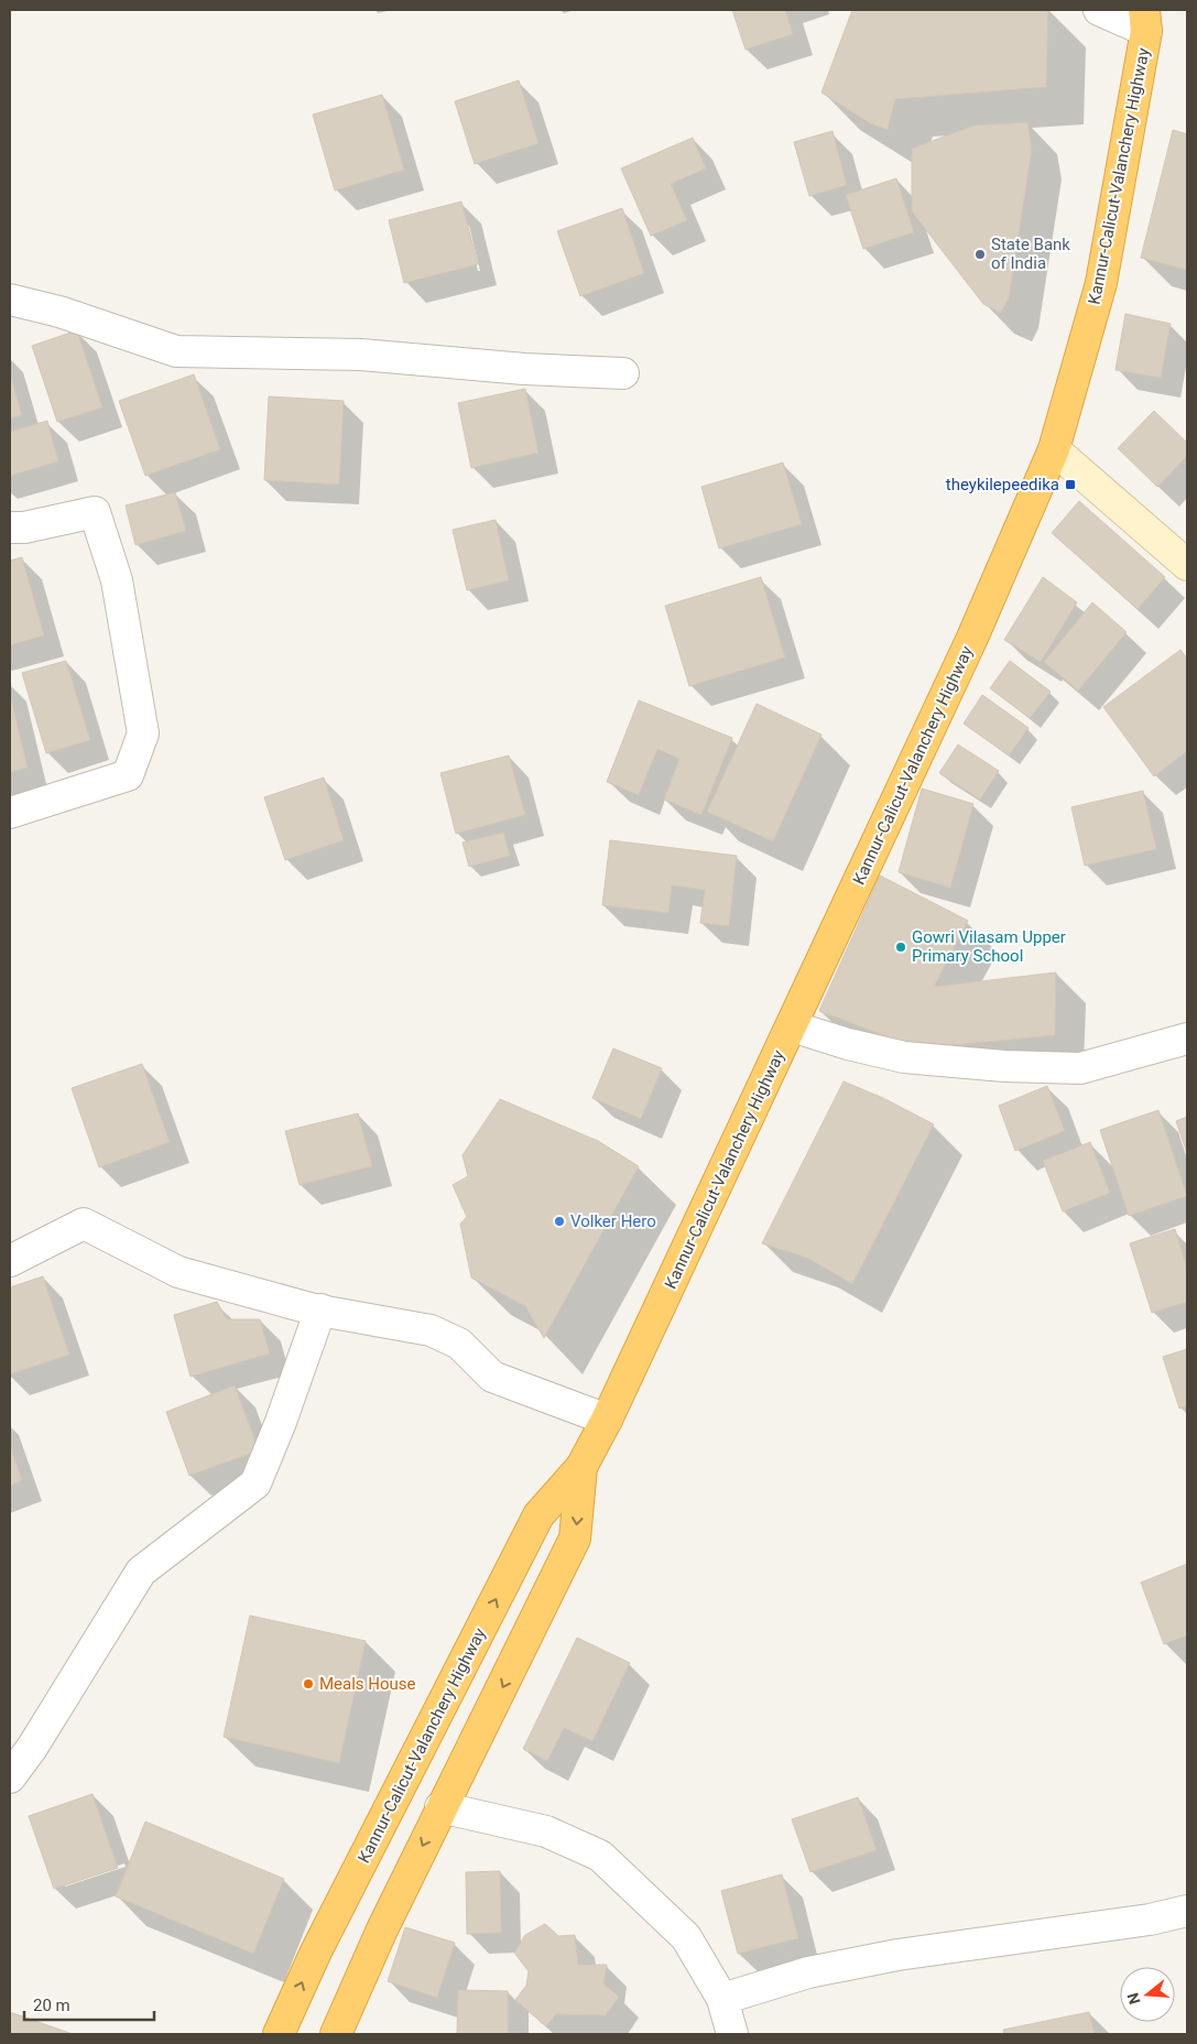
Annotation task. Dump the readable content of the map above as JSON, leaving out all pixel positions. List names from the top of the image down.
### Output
{
  "streets": {
    "highway": ["Kannur-Calicut-Valanchery Highway"]
  },
  "places": {
    "other": [
      "State Bank of India",
      "Gowri Vilasam Upper Primary School",
      "Volker Hero",
      "Meals House"
    ],
    "transit": ["theykilepeedika"]
  },
  "scale_bar": "20 m",
  "north": "left"
}
